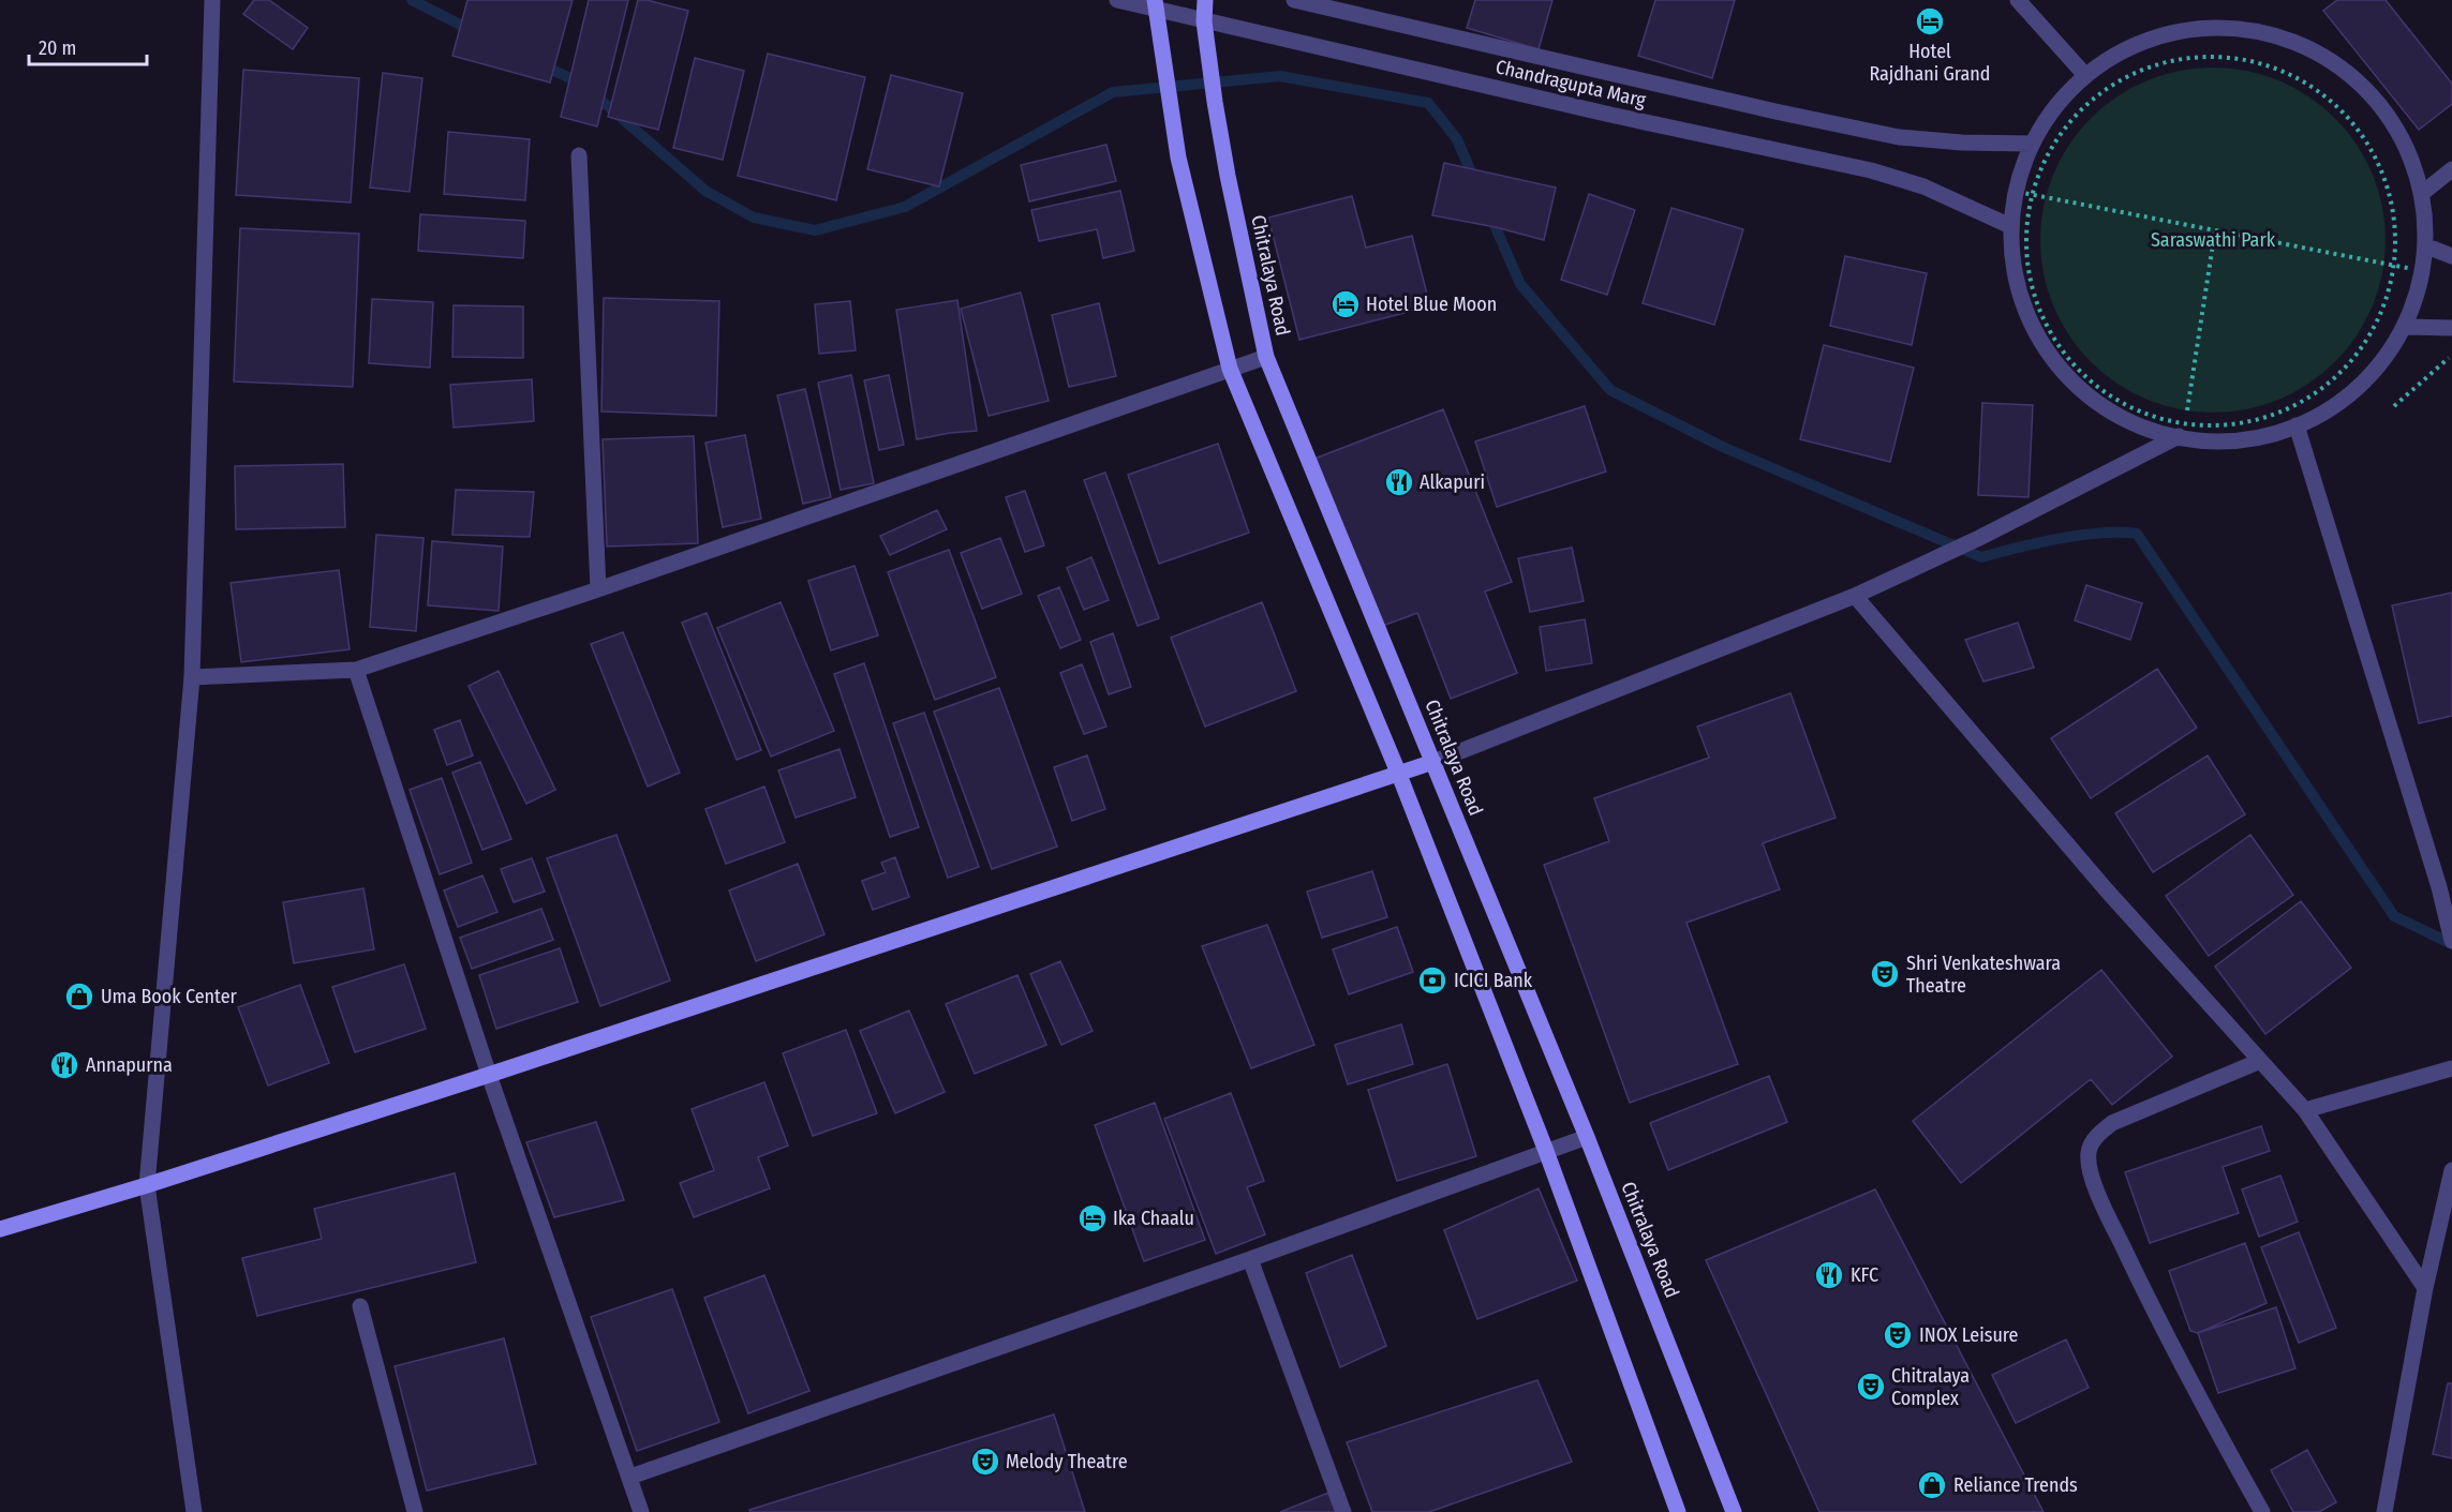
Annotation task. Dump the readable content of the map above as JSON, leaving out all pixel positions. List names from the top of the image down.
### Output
{
  "streets": {
    "main road": ["Chitralaya Road"],
    "street": ["Chandragupta Marg"]
  },
  "crossings": [
    ["Chandragupta Marg", "Chitralaya Road"]
  ],
  "parks": ["Saraswathi Park"],
  "places": {
    "hotel": ["Hotel Rajdhani Grand", "Hotel Blue Moon", "Ika Chaalu"],
    "restaurant": ["Alkapuri", "Annapurna", "KFC"],
    "theatre": [
      "Shri Venkateshwara Theatre",
      "INOX Leisure",
      "Chitralaya Complex",
      "Melody Theatre"
    ],
    "bank": ["ICICI Bank"],
    "shop": ["Uma Book Center", "Reliance Trends"]
  },
  "scale_bar": "20 m"
}
